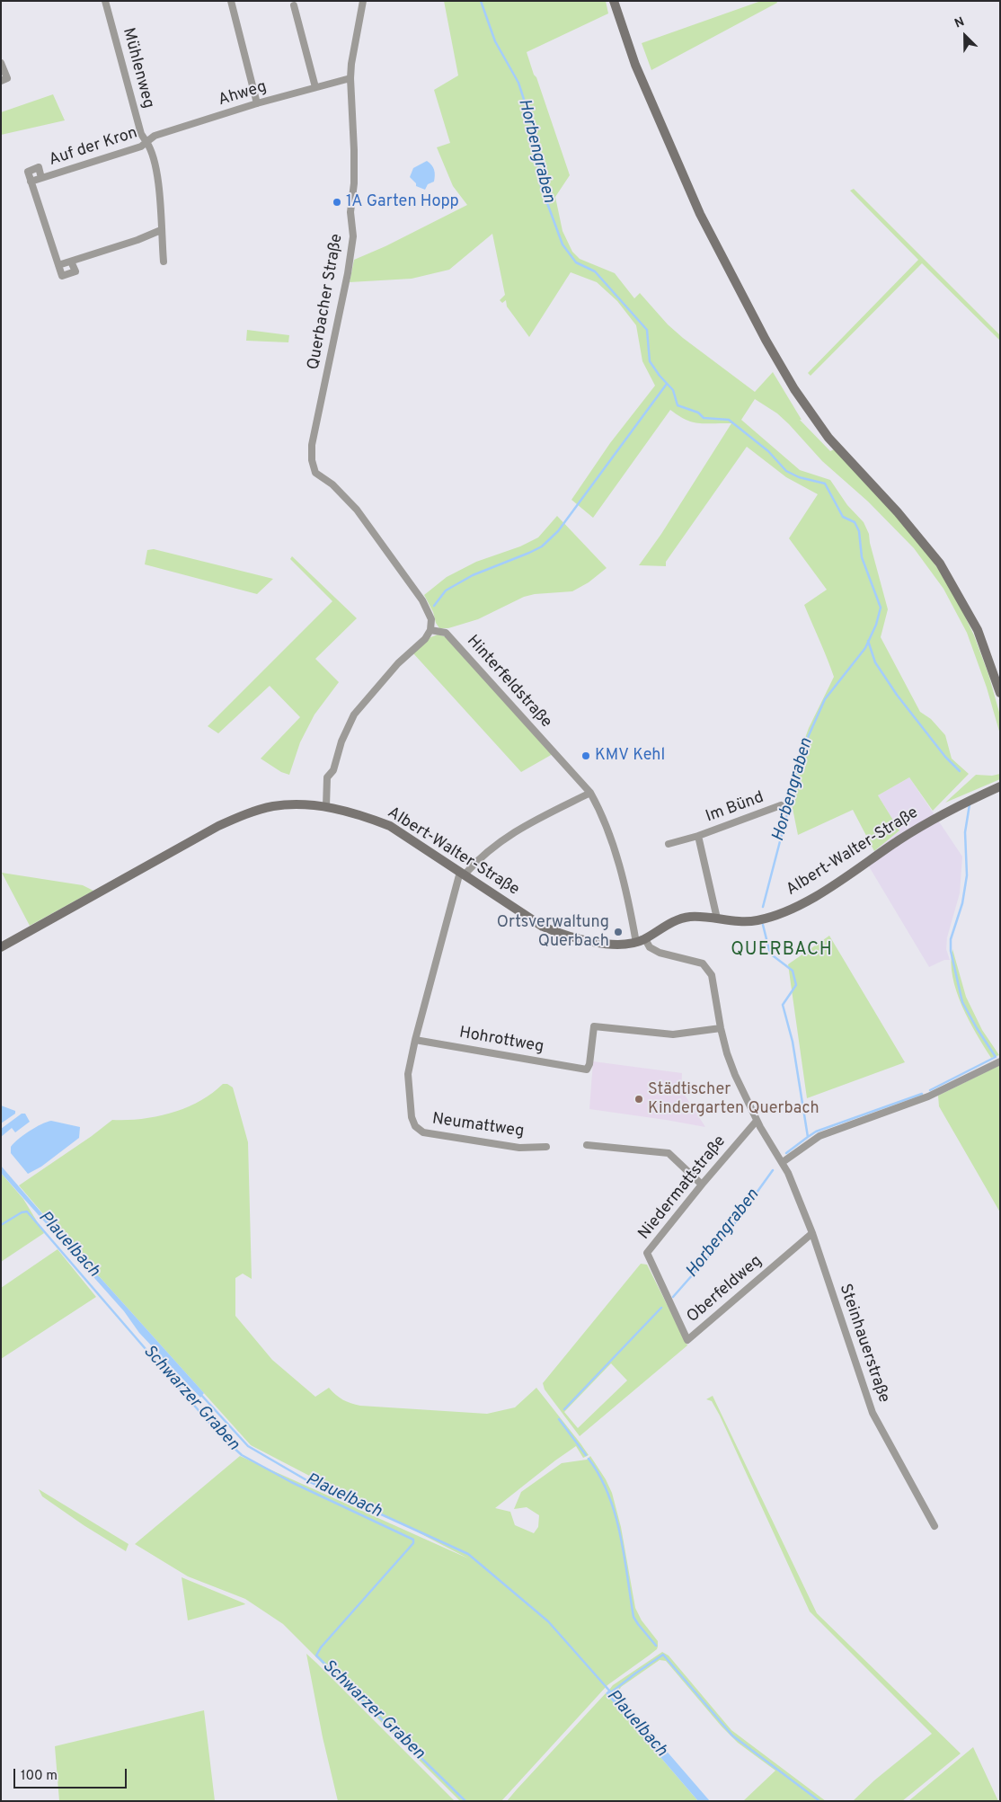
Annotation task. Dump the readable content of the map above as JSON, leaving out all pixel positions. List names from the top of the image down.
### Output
{
  "streets": {
    "street": [
      "Mühlenweg",
      "Ahweg",
      "Auf der Kron",
      "Querbacher Straße",
      "Hinterfeldstraße",
      "Im Bünd",
      "Albert-Walter-Straße",
      "Hohrottweg",
      "Neumattweg",
      "Niedermattstraße",
      "Oberfeldweg",
      "Steinhauerstraße"
    ]
  },
  "crossings": [
    ["Mühlenweg", "Ahweg"],
    ["Mühlenweg", "Auf der Kron"],
    ["Ahweg", "Auf der Kron"],
    ["Ahweg", "Querbacher Straße"],
    ["Querbacher Straße", "Hinterfeldstraße"],
    ["Hinterfeldstraße", "Albert-Walter-Straße"],
    ["Hinterfeldstraße", "Steinhauerstraße"],
    ["Im Bünd", "Albert-Walter-Straße"],
    ["Albert-Walter-Straße", "Steinhauerstraße"],
    ["Hohrottweg", "Neumattweg"],
    ["Hohrottweg", "Steinhauerstraße"],
    ["Niedermattstraße", "Oberfeldweg"],
    ["Niedermattstraße", "Steinhauerstraße"],
    ["Oberfeldweg", "Steinhauerstraße"]
  ],
  "districts": ["QUERBACH"],
  "water": ["Horbengraben", "Plauelbach", "Schwarzer Graben"],
  "places": [
    "1A Garten Hopp",
    "KMV Kehl",
    "Ortsverwaltung Querbach",
    "Städtischer Kindergarten Querbach"
  ],
  "scale_bar": "100 m",
  "north": "top left"
}
